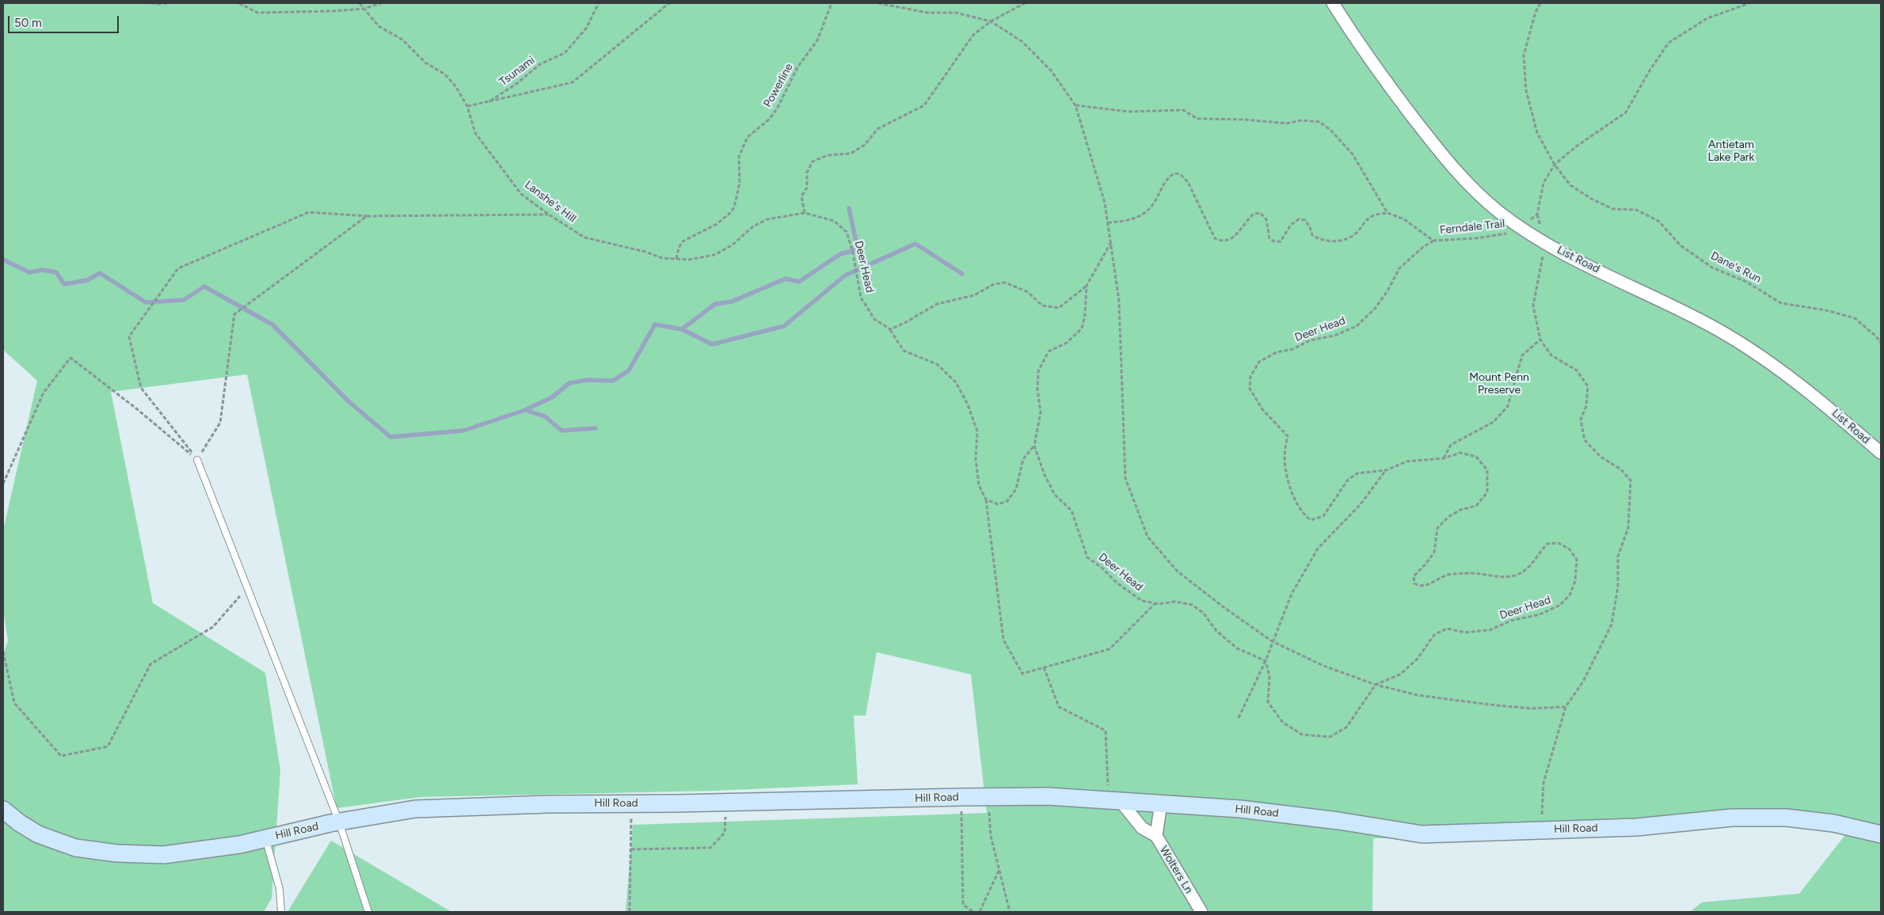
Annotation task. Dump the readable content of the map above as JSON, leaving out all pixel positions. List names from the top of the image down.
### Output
{
  "streets": {
    "street": ["List Road", "Hill Road", "Wolters Ln"],
    "path": [
      "Tsunami",
      "Powerline",
      "Lanshe's Hill",
      "Ferndale Trail",
      "Deer Head",
      "Dane's Run"
    ]
  },
  "crossings": [
    ["Tsunami", "Lanshe's Hill"],
    ["Powerline", "Lanshe's Hill"],
    ["Lanshe's Hill", "Deer Head"],
    ["Ferndale Trail", "List Road"],
    ["Ferndale Trail", "Deer Head"],
    ["Hill Road", "Wolters Ln"]
  ],
  "parks": ["Antietam Lake Park", "Mount Penn Preserve"],
  "scale_bar": "50 m"
}
